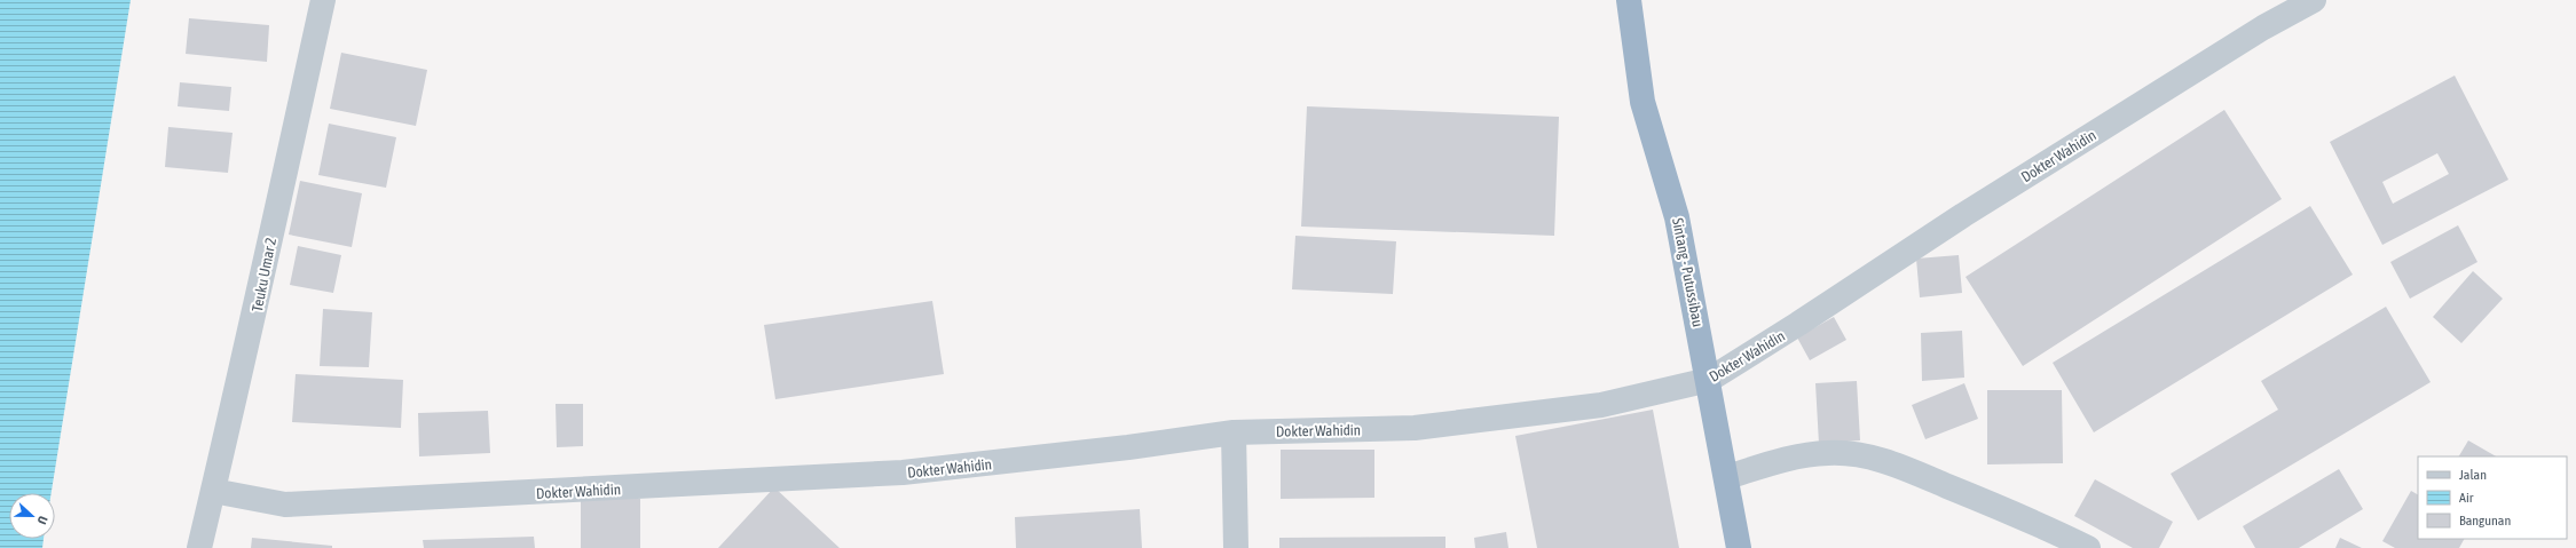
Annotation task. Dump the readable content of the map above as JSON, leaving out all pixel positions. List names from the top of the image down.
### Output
{
  "streets": {
    "highway": ["Sintang - Putussibau"],
    "street": ["Dokter Wahidin", "Teuku Umar 2"]
  },
  "crossings": [
    ["Dokter Wahidin", "Sintang - Putussibau"],
    ["Dokter Wahidin", "Teuku Umar 2"]
  ],
  "legend": ["Jalan", "Air", "Bangunan"],
  "north": "right"
}
